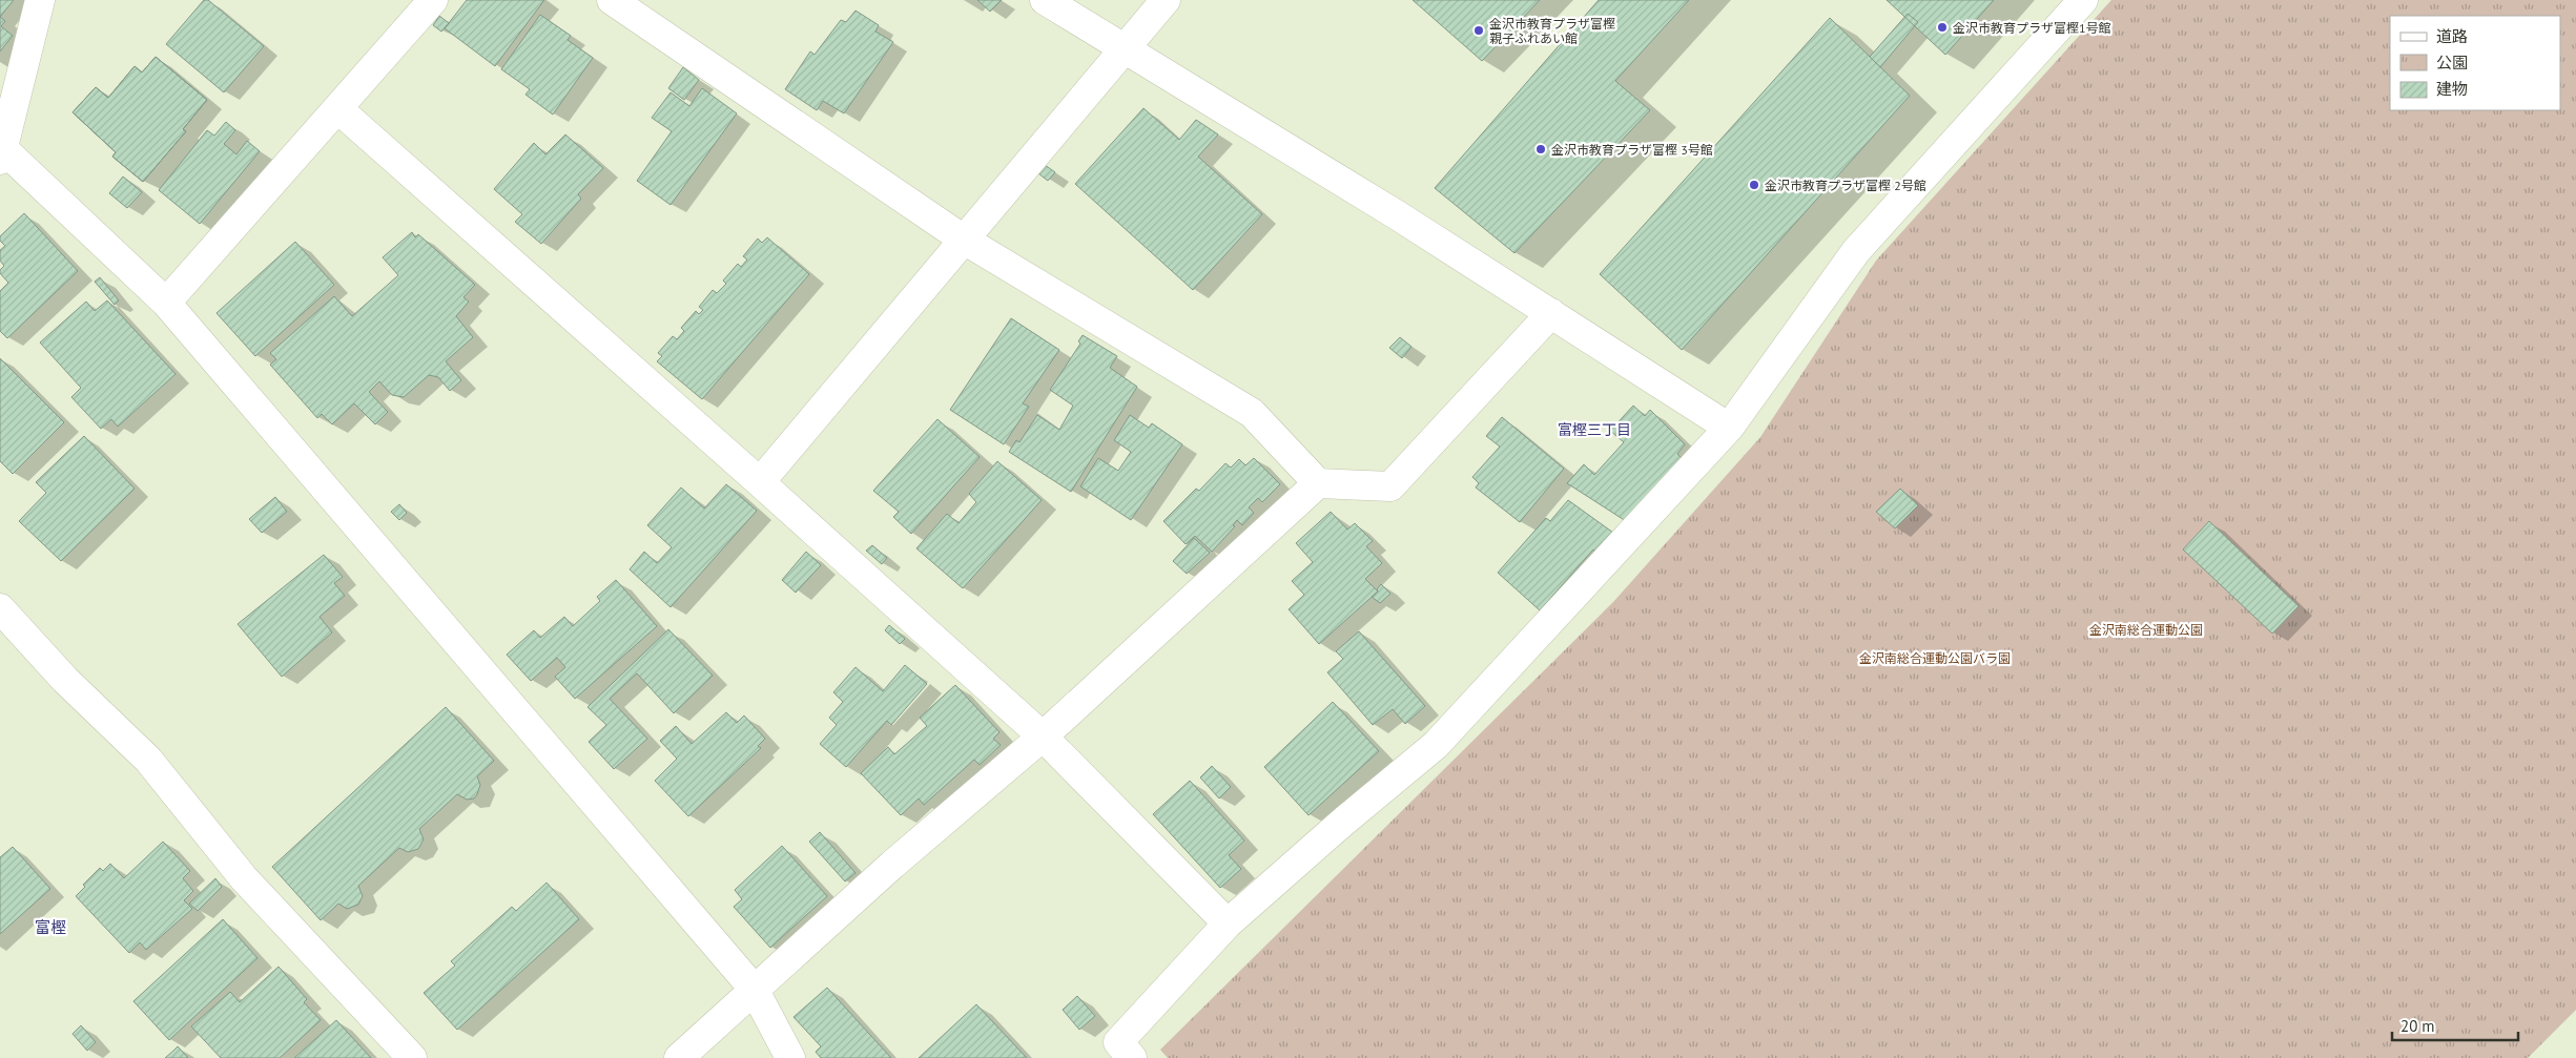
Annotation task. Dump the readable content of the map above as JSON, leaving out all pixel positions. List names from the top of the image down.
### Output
{
  "districts": ["富樫三丁目", "富樫"],
  "parks": ["金沢南総合運動公園", "金沢南総合運動公園バラ園"],
  "places": [
    "金沢市教育プラザ富樫1号館",
    "金沢市教育プラザ富樫 親子ふれあい館",
    "金沢市教育プラザ富樫 3号館",
    "金沢市教育プラザ富樫 2号館"
  ],
  "legend": ["道路", "公園", "建物"],
  "scale_bar": "20 m"
}
